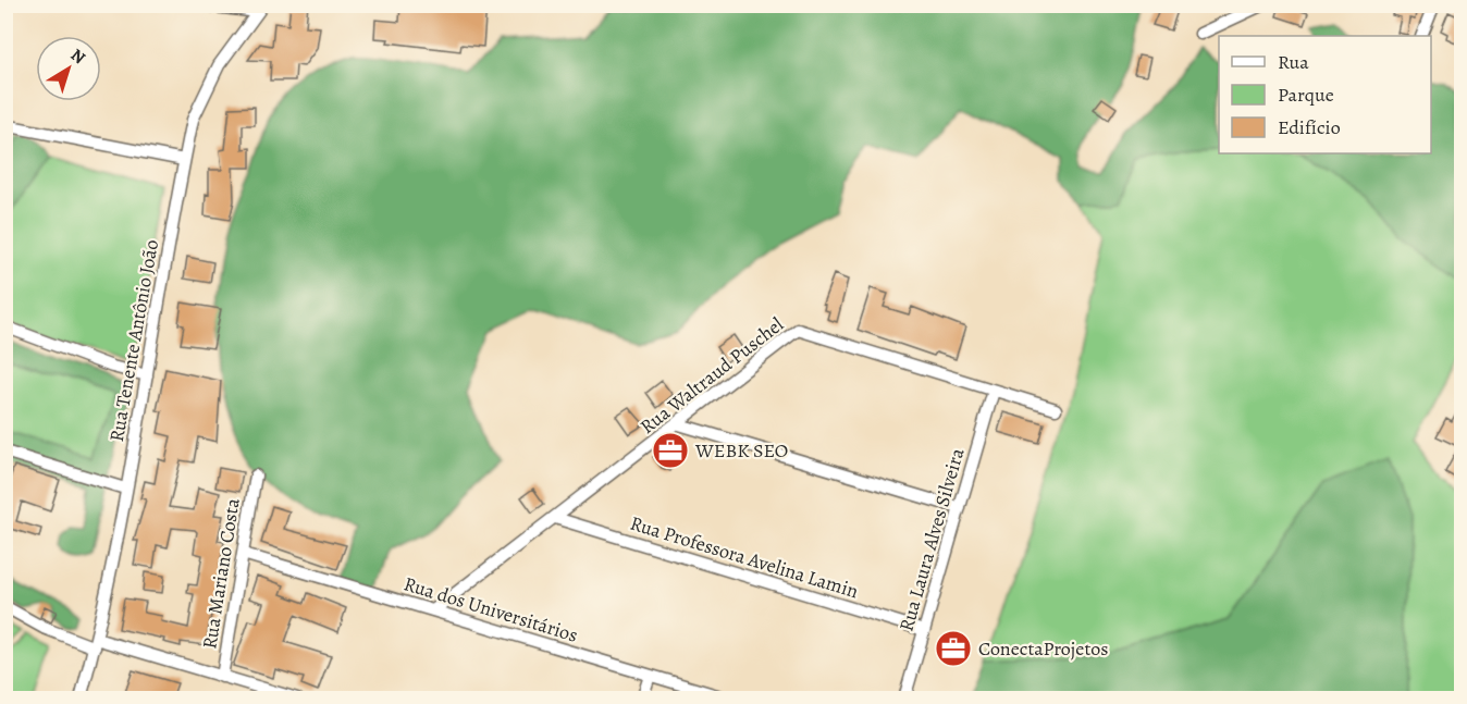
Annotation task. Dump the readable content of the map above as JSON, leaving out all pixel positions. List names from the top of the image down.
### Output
{
  "streets": {
    "street": [
      "Rua Tenente Antônio João",
      "Rua Waltraud Puschel",
      "Rua Laura Alves Silveira",
      "Rua Professora Avelina Lamin",
      "Rua Mariano Costa",
      "Rua dos Universitários"
    ]
  },
  "crossings": [
    ["Rua Waltraud Puschel", "Rua Laura Alves Silveira"],
    ["Rua Waltraud Puschel", "Rua Professora Avelina Lamin"],
    ["Rua Waltraud Puschel", "Rua dos Universitários"],
    ["Rua Laura Alves Silveira", "Rua Professora Avelina Lamin"],
    ["Rua Mariano Costa", "Rua dos Universitários"]
  ],
  "places": {
    "office": ["WEBK SEO", "ConectaProjetos"]
  },
  "legend": ["Rua", "Parque", "Edifício"],
  "north": "top right"
}
